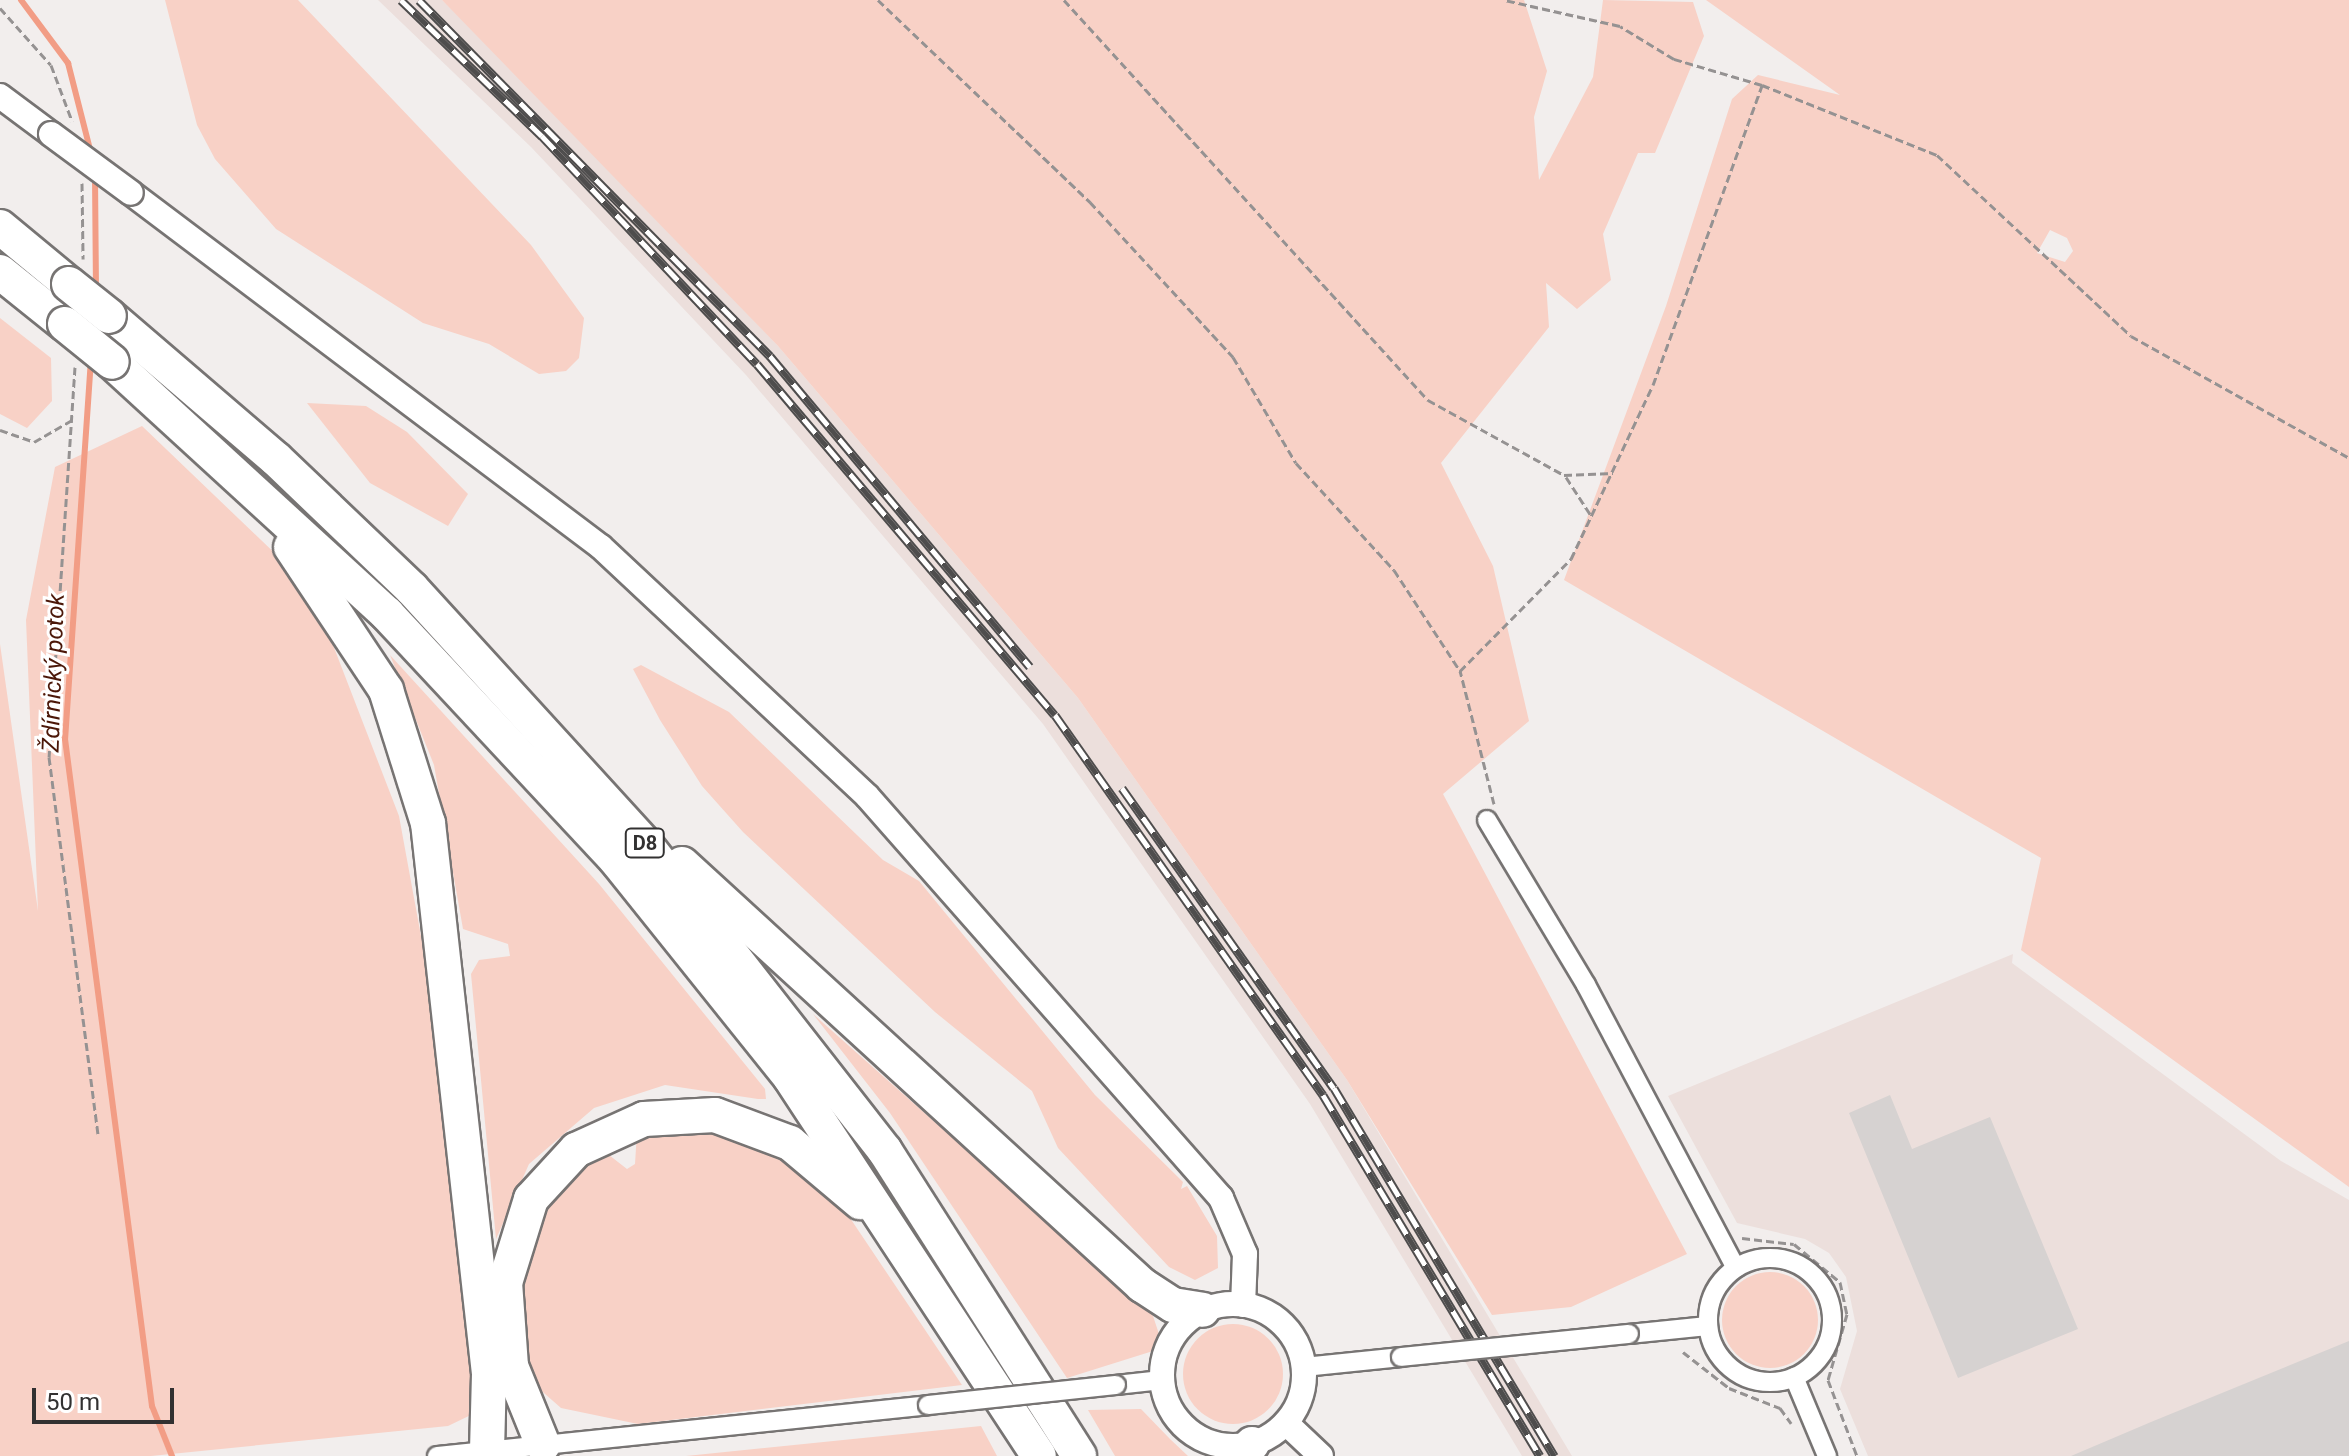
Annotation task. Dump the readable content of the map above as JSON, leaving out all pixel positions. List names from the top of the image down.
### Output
{
  "streets": {
    "highway": ["D8"]
  },
  "water": ["Ždírnický potok"],
  "scale_bar": "50 m"
}
